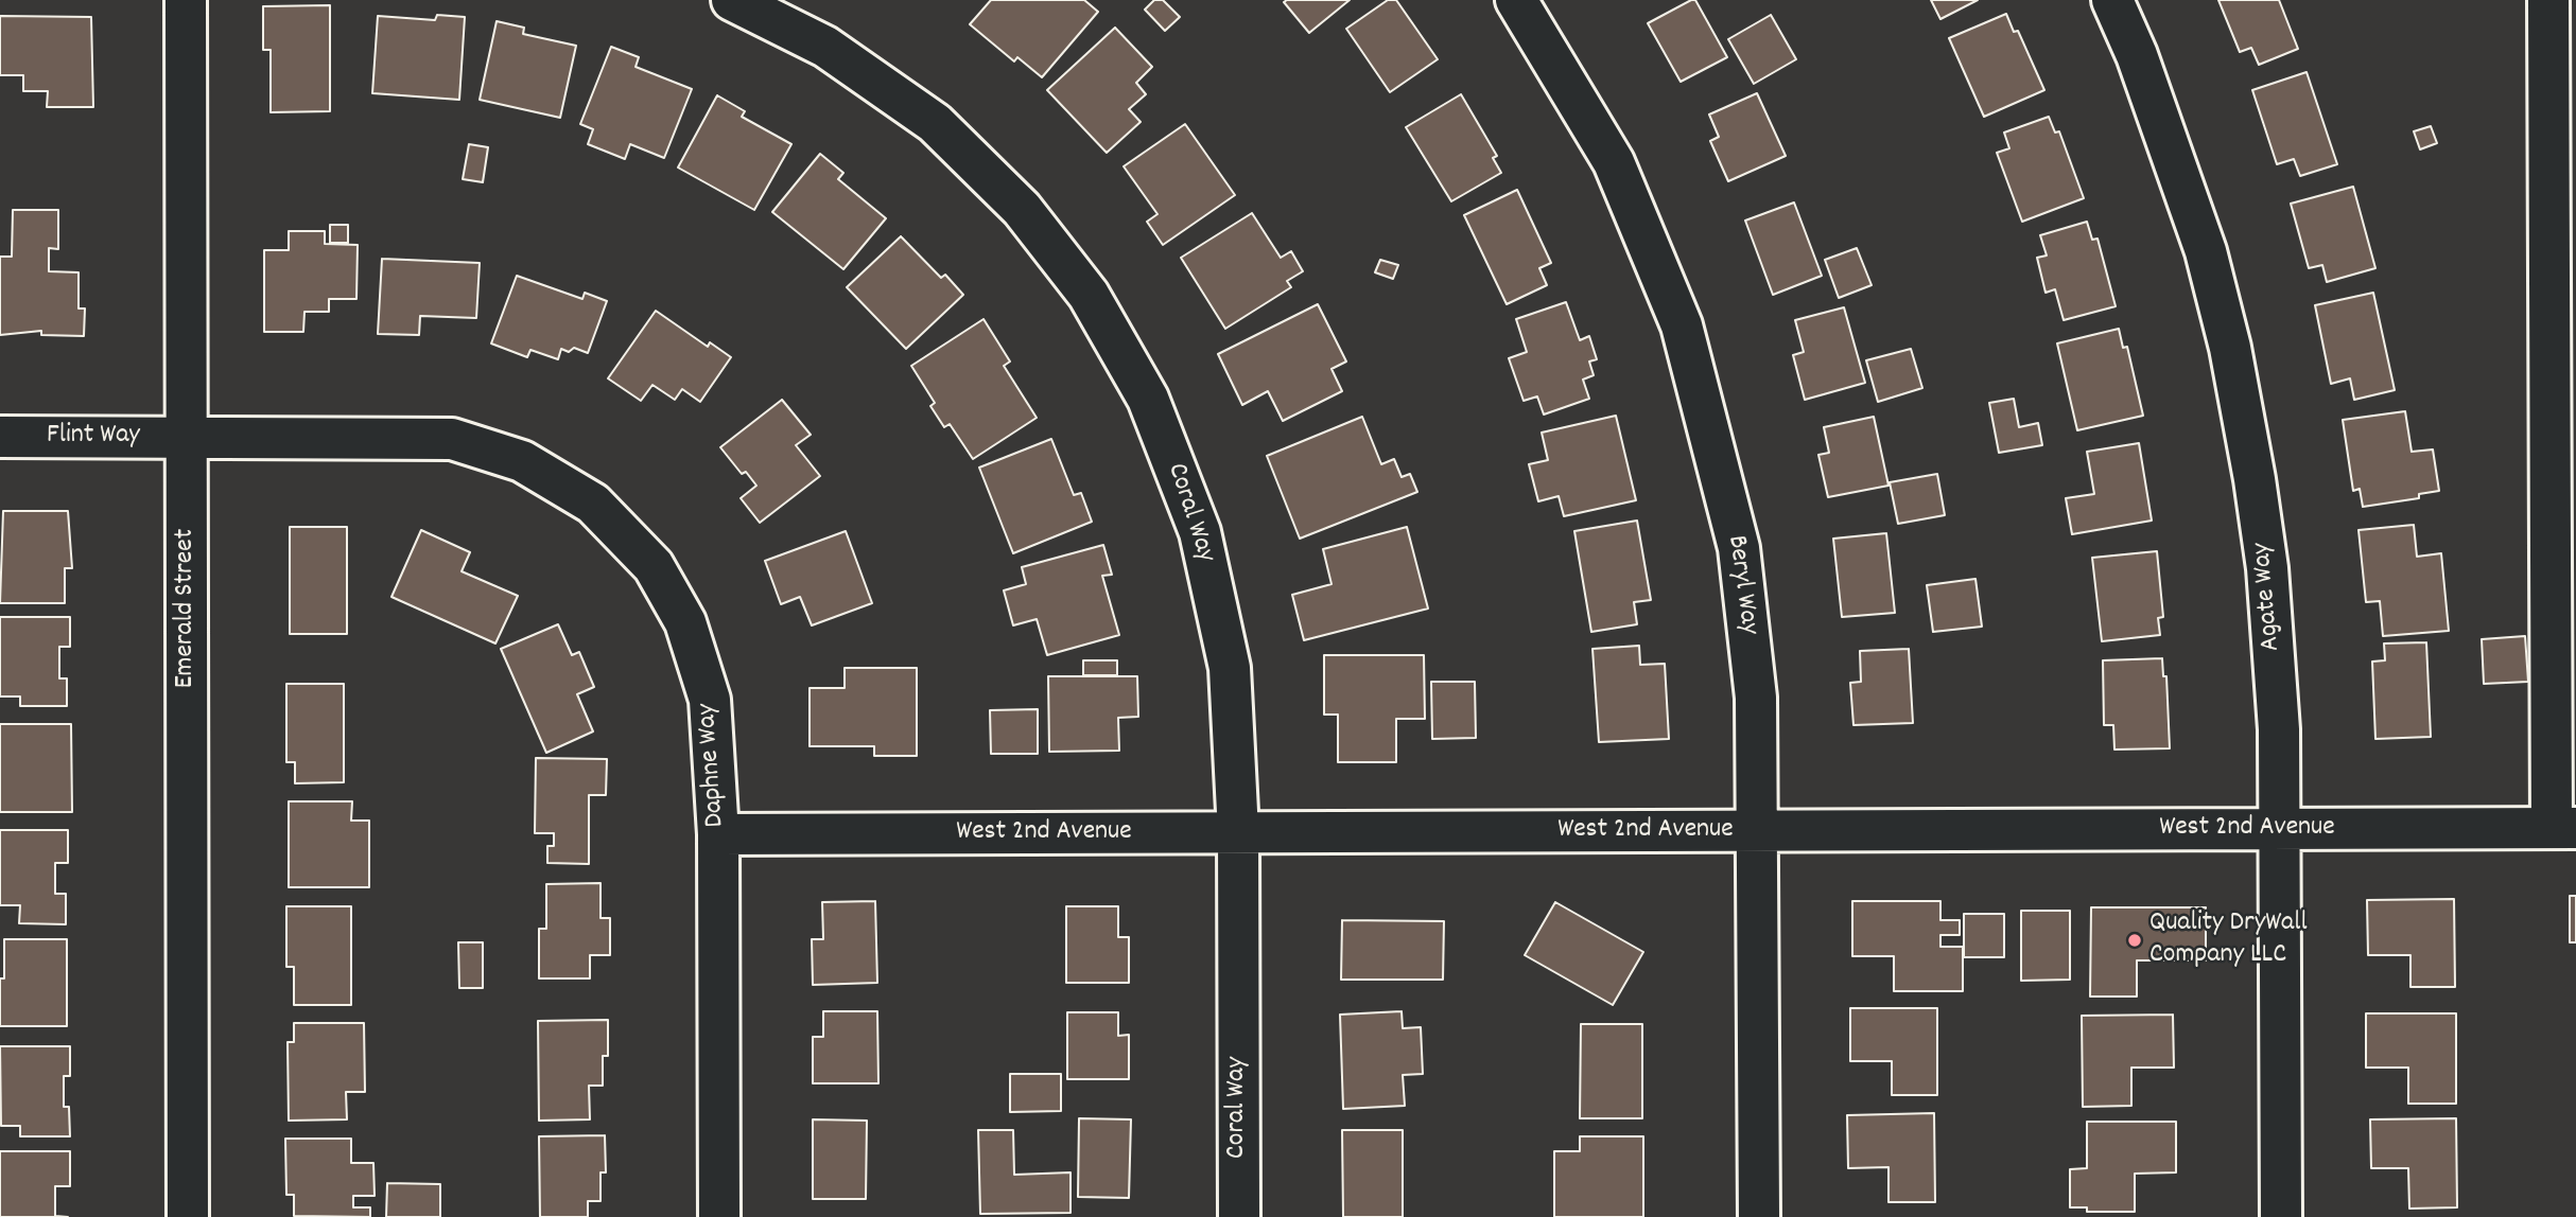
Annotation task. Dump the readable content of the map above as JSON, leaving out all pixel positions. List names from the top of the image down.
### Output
{
  "streets": {
    "street": [
      "Flint Way",
      "Coral Way",
      "Beryl Way",
      "Agate Way",
      "Emerald Street",
      "Daphne Way",
      "West 2nd Avenue"
    ]
  },
  "crossings": [
    ["Flint Way", "Emerald Street"],
    ["Flint Way", "Daphne Way"],
    ["Coral Way", "West 2nd Avenue"],
    ["Beryl Way", "West 2nd Avenue"],
    ["Agate Way", "West 2nd Avenue"],
    ["Emerald Street", "Daphne Way"],
    ["Daphne Way", "West 2nd Avenue"]
  ],
  "places": ["Quality DryWall Company LLC"]
}
